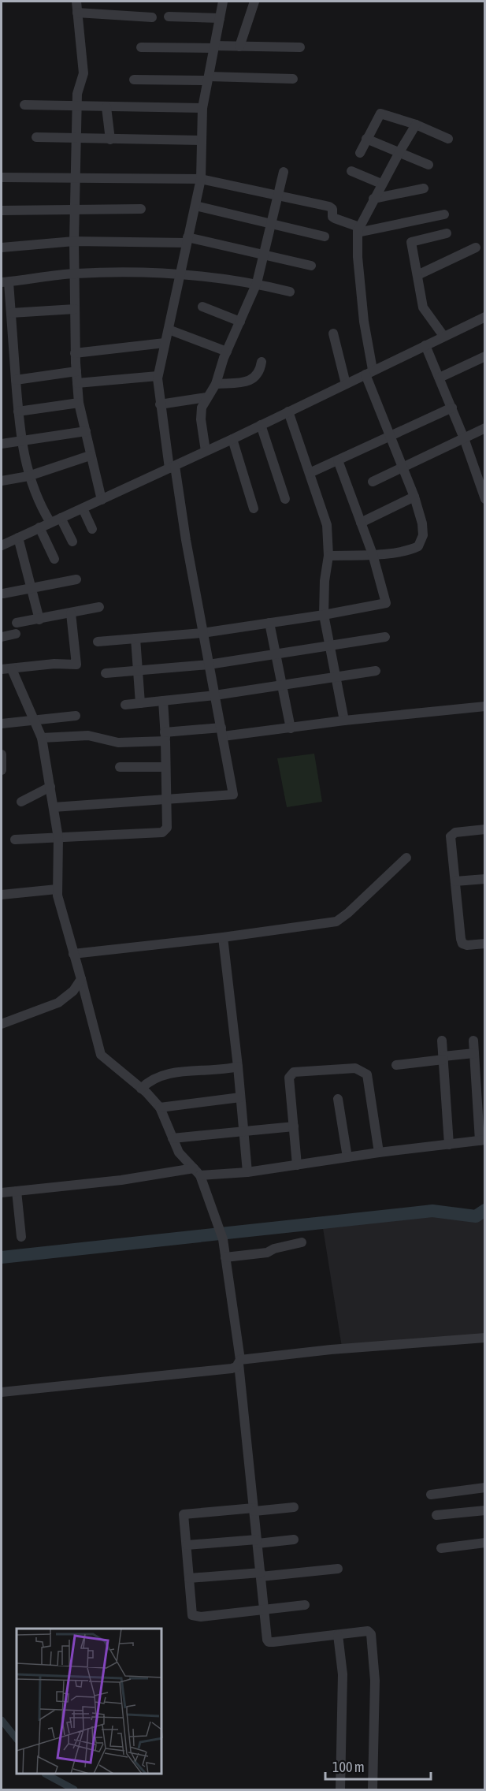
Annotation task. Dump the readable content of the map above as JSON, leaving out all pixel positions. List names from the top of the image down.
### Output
{
  "scale_bar": "100 m"
}
